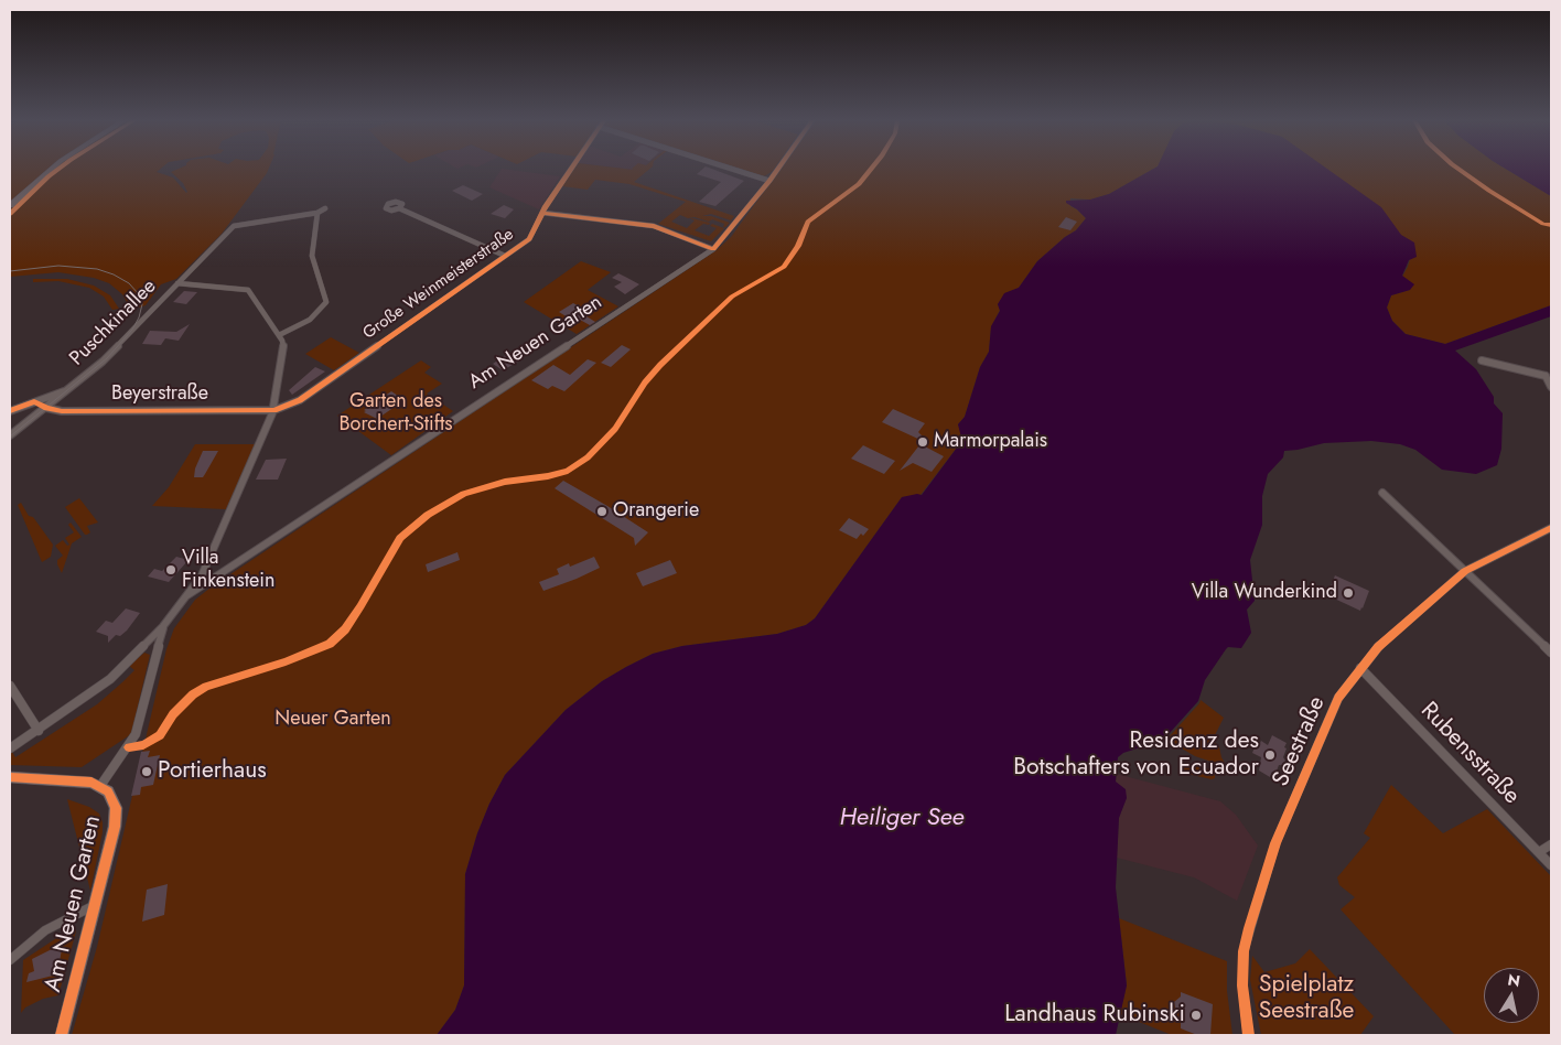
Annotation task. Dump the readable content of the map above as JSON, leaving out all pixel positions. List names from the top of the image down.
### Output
{
  "streets": {
    "street": [
      "Große Weinmeisterstraße",
      "Puschkinallee",
      "Am Neuen Garten",
      "Beyerstraße",
      "Seestraße",
      "Rubensstraße"
    ]
  },
  "crossings": [
    ["Große Weinmeisterstraße", "Beyerstraße"],
    ["Puschkinallee", "Beyerstraße"],
    ["Seestraße", "Rubensstraße"]
  ],
  "water": ["Heiliger See"],
  "parks": ["Garten des Borchert-Stifts", "Neuer Garten", "Spielplatz Seestraße"],
  "places": [
    "Marmorpalais",
    "Orangerie",
    "Villa Finkenstein",
    "Villa Wunderkind",
    "Residenz des Botschafters von Ecuador",
    "Portierhaus",
    "Landhaus Rubinski"
  ],
  "north": "top"
}
